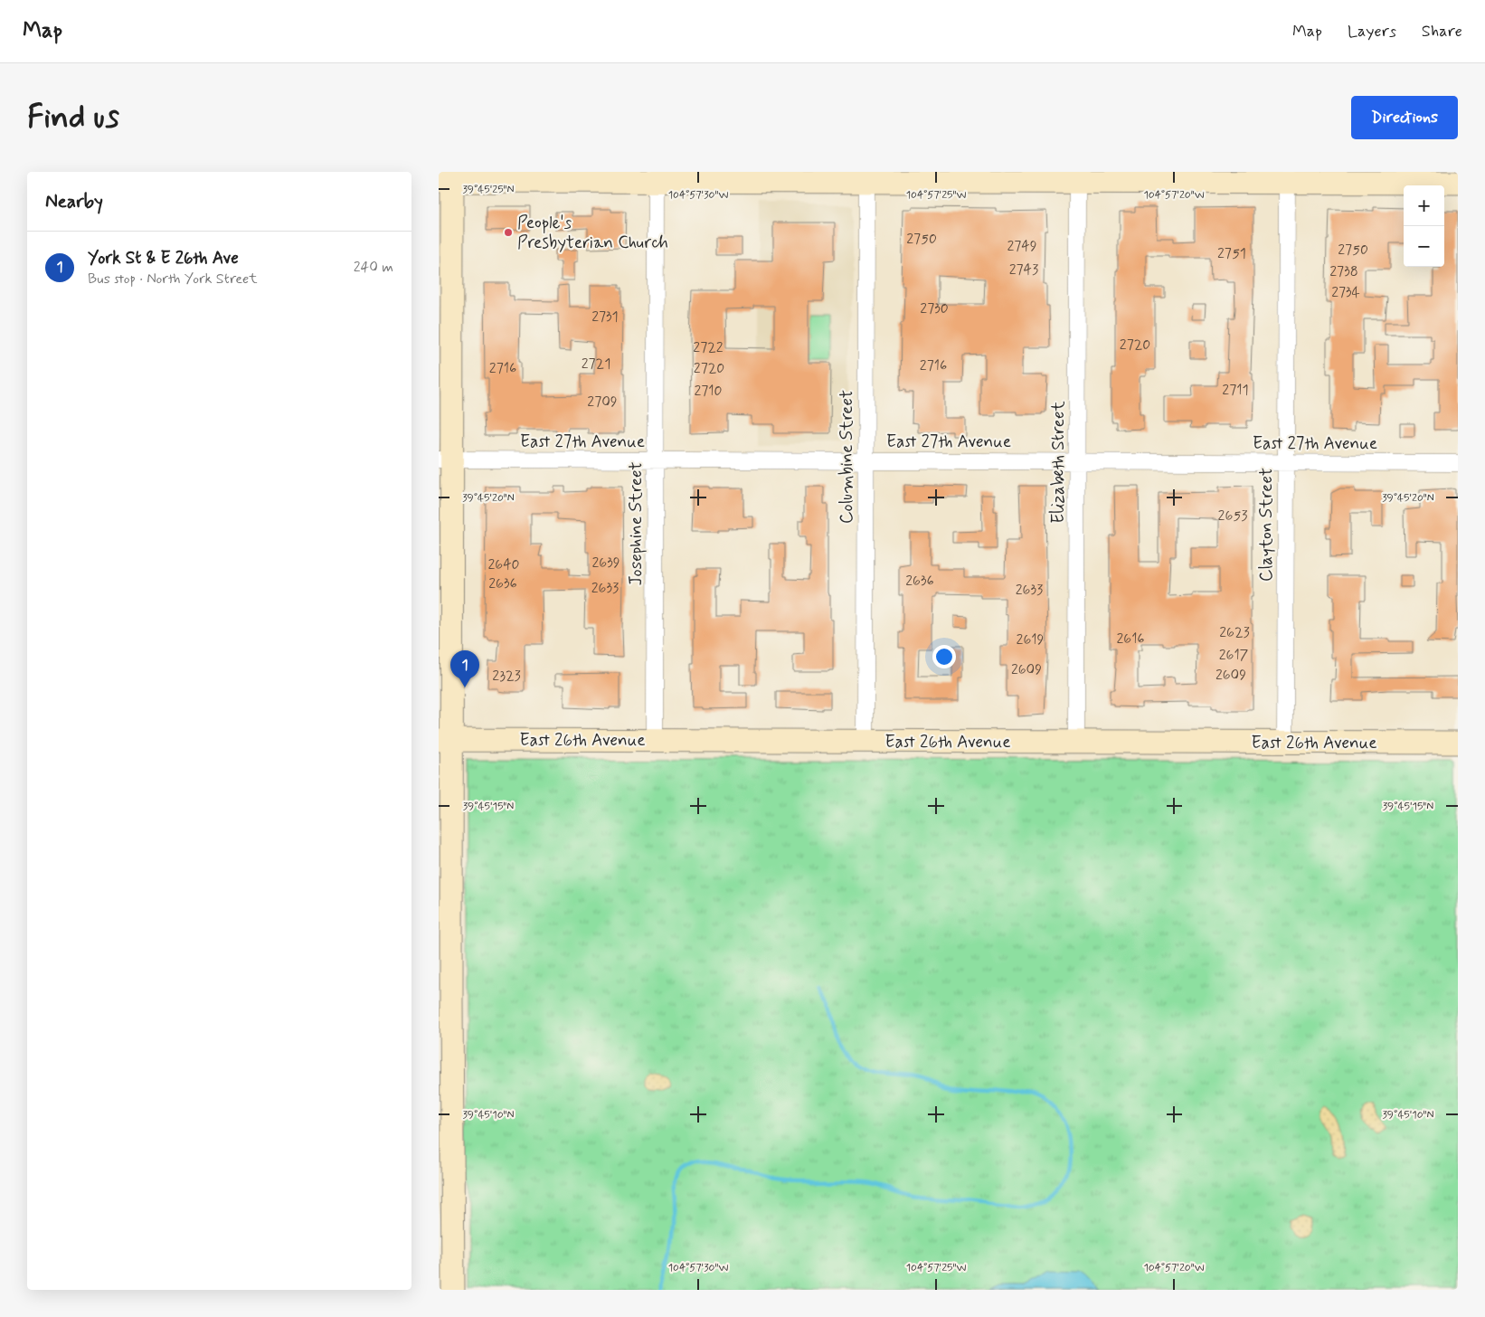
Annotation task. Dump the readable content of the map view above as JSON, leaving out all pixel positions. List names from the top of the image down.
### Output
{
  "streets": {
    "street": [
      "East 27th Avenue",
      "Columbine Street",
      "Elizabeth Street",
      "Josephine Street",
      "Clayton Street",
      "East 26th Avenue"
    ]
  },
  "crossings": [
    ["East 27th Avenue", "Columbine Street"],
    ["East 27th Avenue", "Elizabeth Street"],
    ["East 27th Avenue", "Josephine Street"],
    ["East 27th Avenue", "Clayton Street"],
    ["Columbine Street", "East 26th Avenue"],
    ["Elizabeth Street", "East 26th Avenue"],
    ["Josephine Street", "East 26th Avenue"],
    ["Clayton Street", "East 26th Avenue"]
  ],
  "places": ["People's Presbyterian Church"],
  "house_numbers": [
    "2750",
    "2749",
    "2750",
    "2751",
    "2743",
    "2738",
    "2734",
    "2730",
    "2731",
    "2720",
    "2722",
    "2721",
    "2716",
    "2716",
    "2720",
    "2711",
    "2710",
    "2709",
    "2653",
    "2639",
    "2640",
    "2636",
    "2636",
    "2633",
    "2633",
    "2623",
    "2616",
    "2619",
    "2617",
    "2609",
    "2609",
    "2323"
  ],
  "page": {
    "header": "Map",
    "nav": ["Map", "Layers", "Share"],
    "buttons": "Directions",
    "title": "Find us",
    "heading": "Nearby",
    "map_buttons": ["+", "−"],
    "list": [
      {
        "mark": "1",
        "name": "York St & E 26th Ave",
        "note": "Bus stop · North York Street",
        "value": "240 m"
      }
    ],
    "pins": "1"
  },
  "coordinates": [
    "39°45'25\"N",
    "104°57'30\"W",
    "104°57'25\"W",
    "104°57'20\"W",
    "39°45'20\"N",
    "39°45'15\"N",
    "39°45'10\"N"
  ]
}
